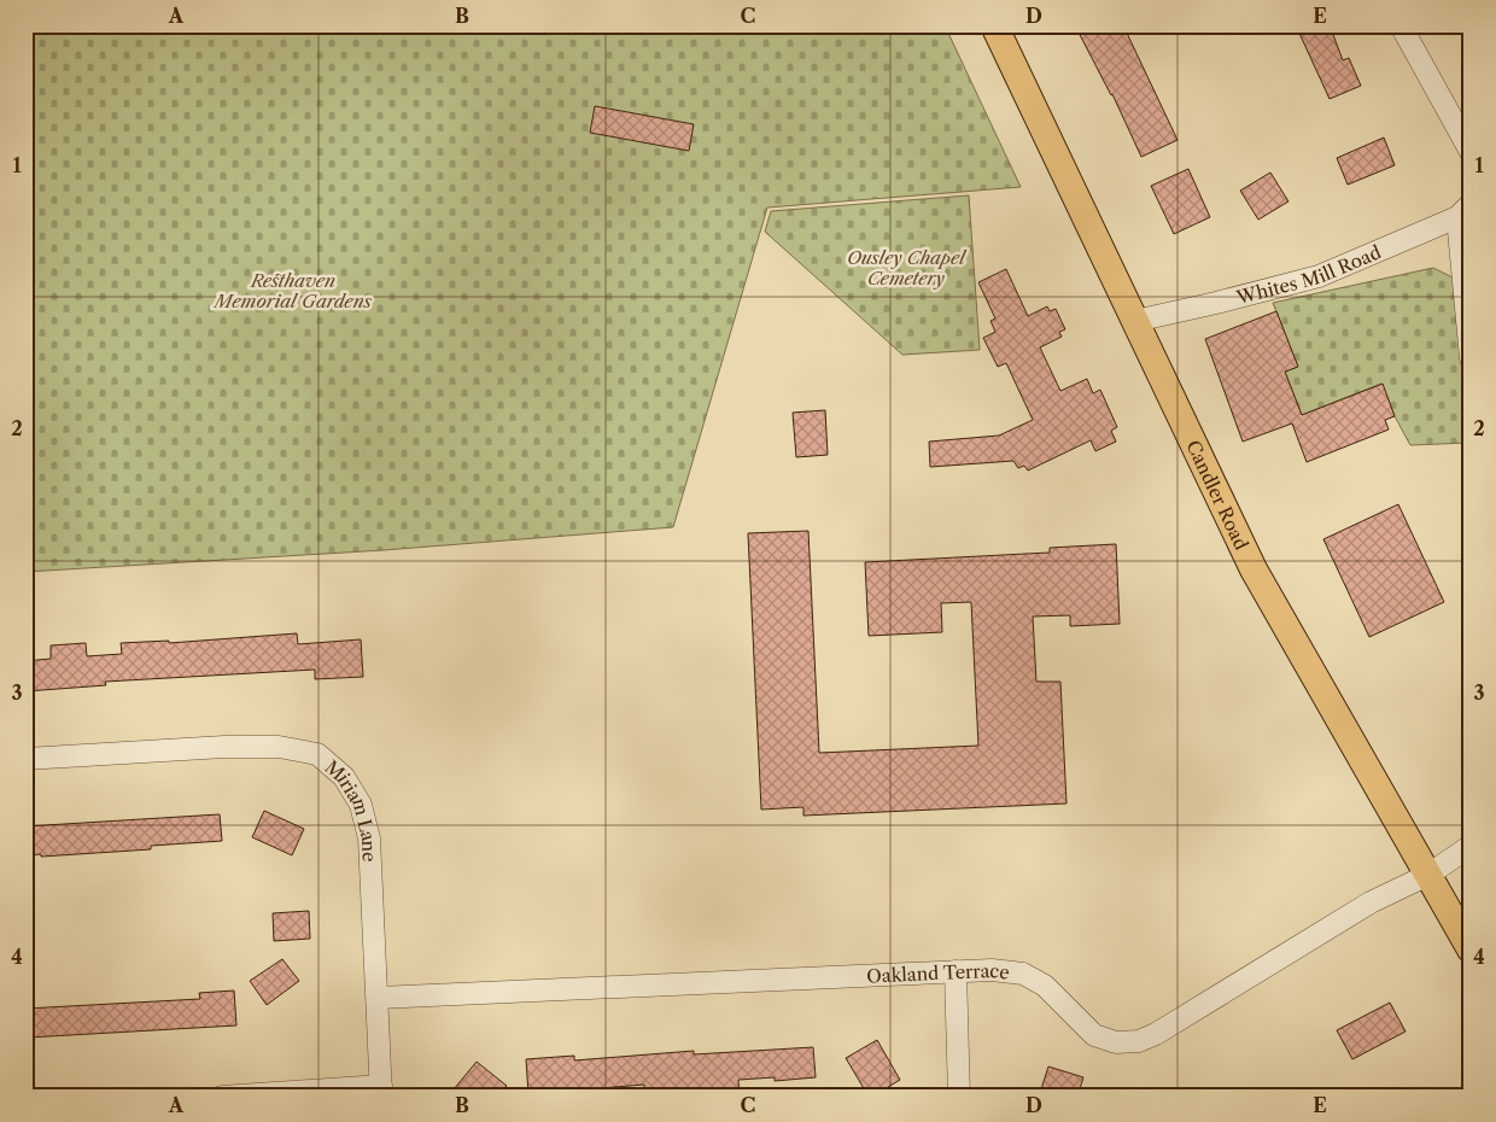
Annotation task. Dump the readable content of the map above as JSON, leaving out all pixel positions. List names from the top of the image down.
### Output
{
  "streets": {
    "main road": ["Candler Road"],
    "street": ["Whites Mill Road", "Miriam Lane", "Oakland Terrace"]
  },
  "crossings": [
    ["Whites Mill Road", "Candler Road"],
    ["Candler Road", "Oakland Terrace"],
    ["Miriam Lane", "Oakland Terrace"]
  ],
  "parks": ["Ousley Chapel Cemetery", "Resthaven Memorial Gardens"],
  "grid": {
    "columns": [
      "A",
      "B",
      "C",
      "D",
      "E"
    ],
    "rows": [
      "1",
      "2",
      "3",
      "4"
    ]
  }
}
